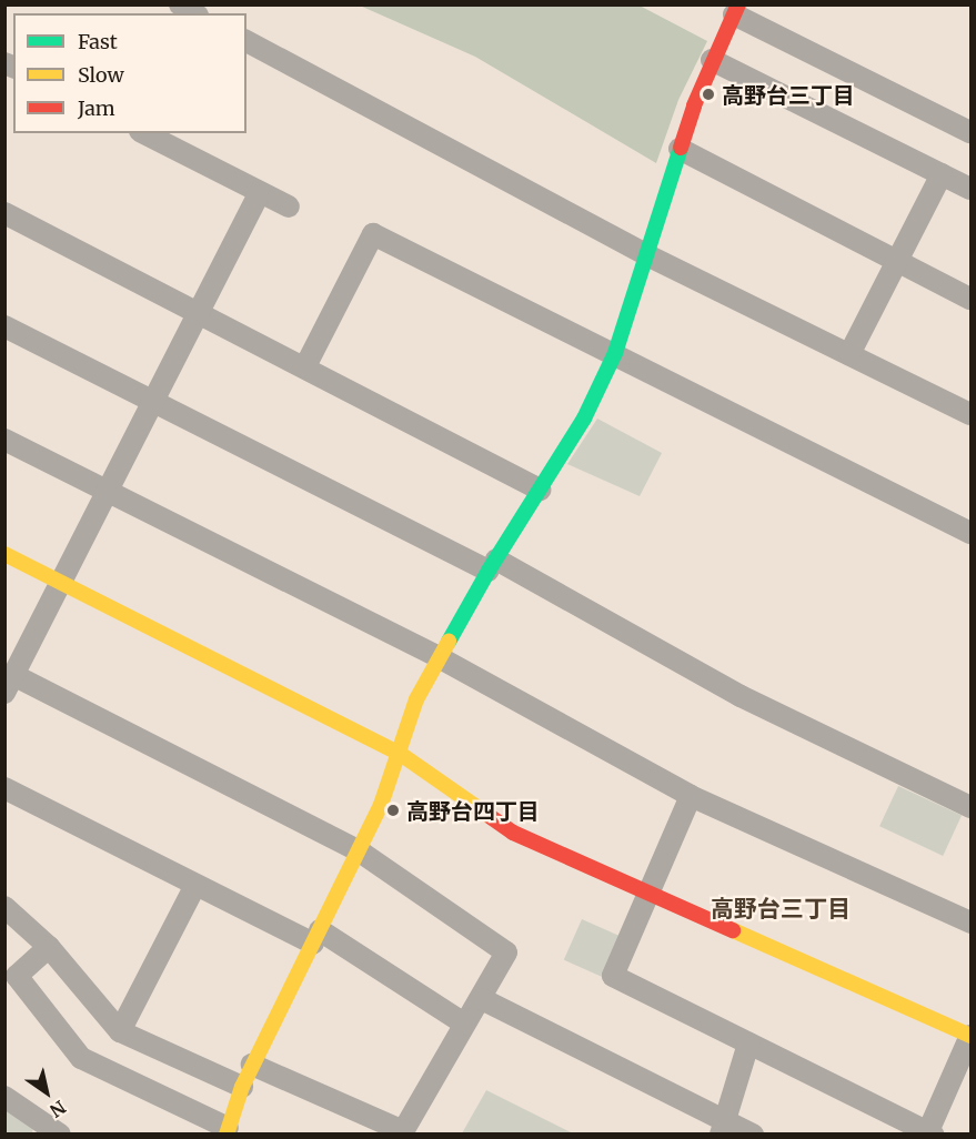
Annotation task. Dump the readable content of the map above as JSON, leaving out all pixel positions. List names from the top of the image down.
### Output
{
  "districts": ["高野台三丁目"],
  "places": ["高野台三丁目", "高野台四丁目"],
  "legend": ["Fast", "Slow", "Jam"],
  "north": "bottom right"
}
